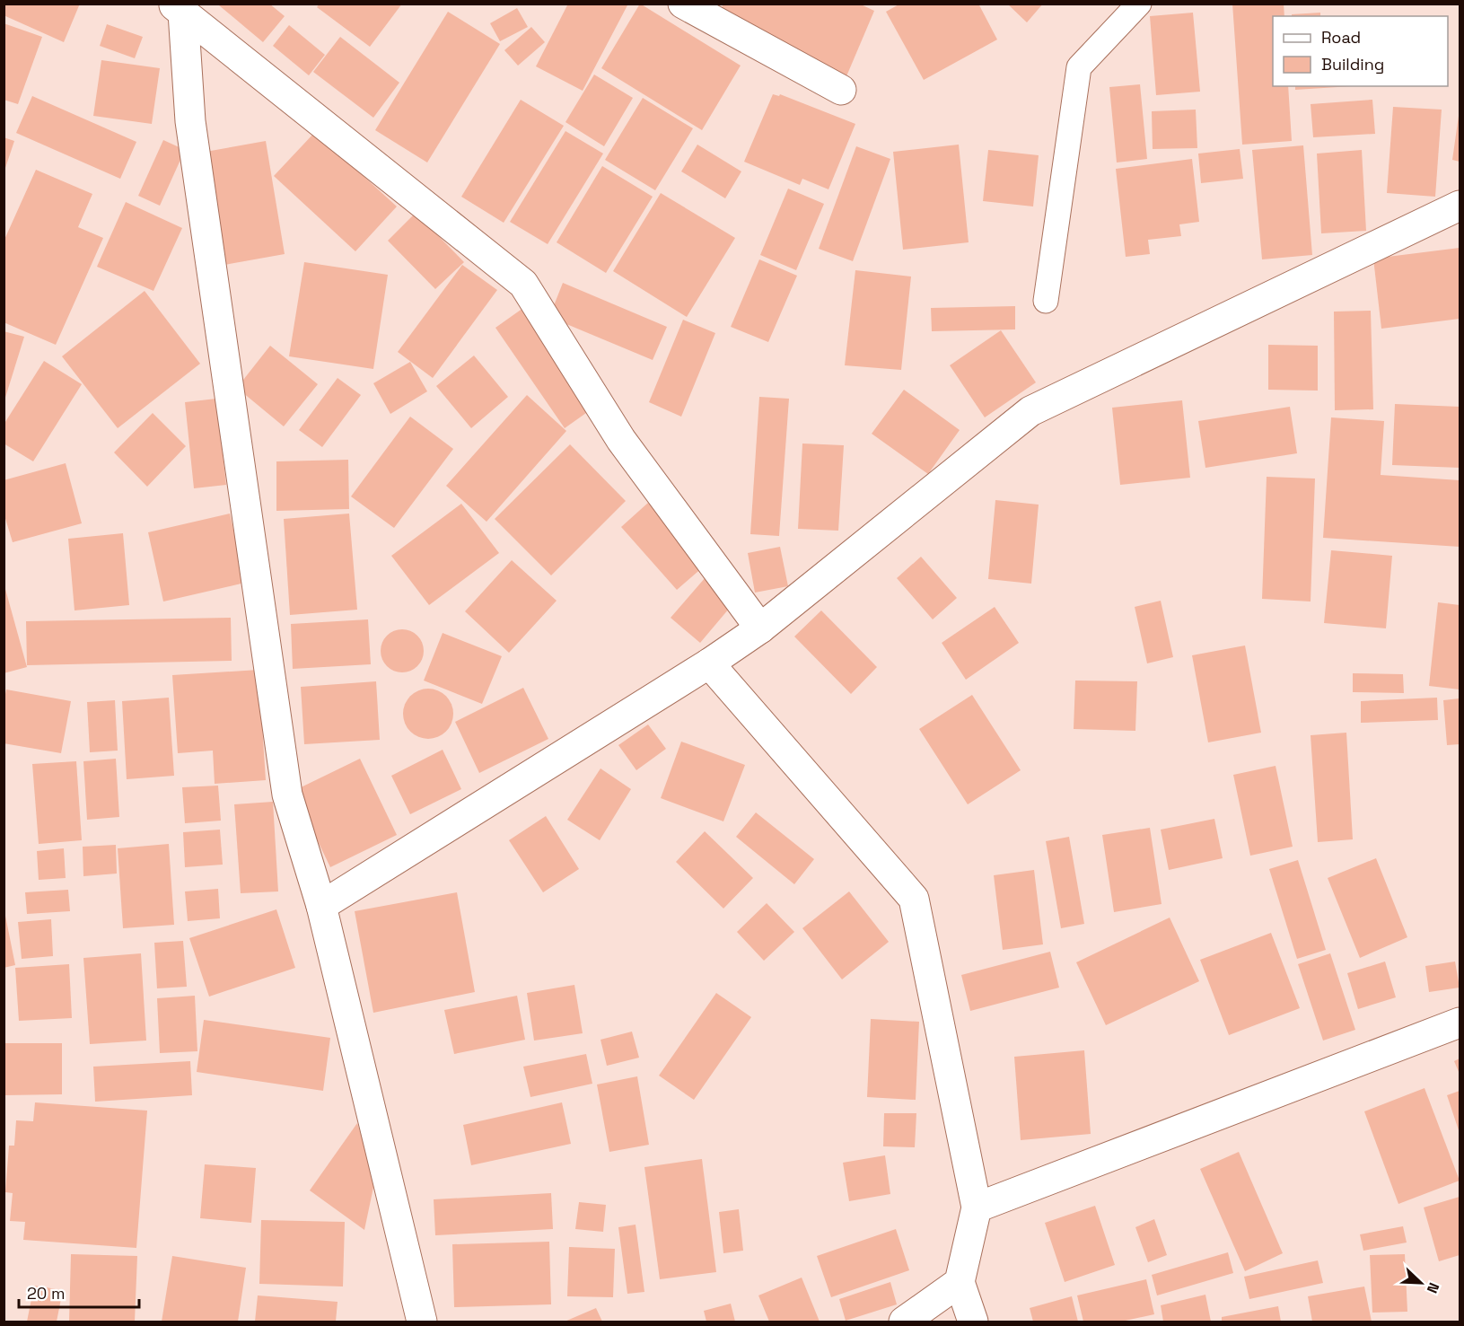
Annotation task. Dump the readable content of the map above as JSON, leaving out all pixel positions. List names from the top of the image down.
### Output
{
  "legend": ["Road", "Building"],
  "scale_bar": "20 m",
  "north": "bottom right"
}
